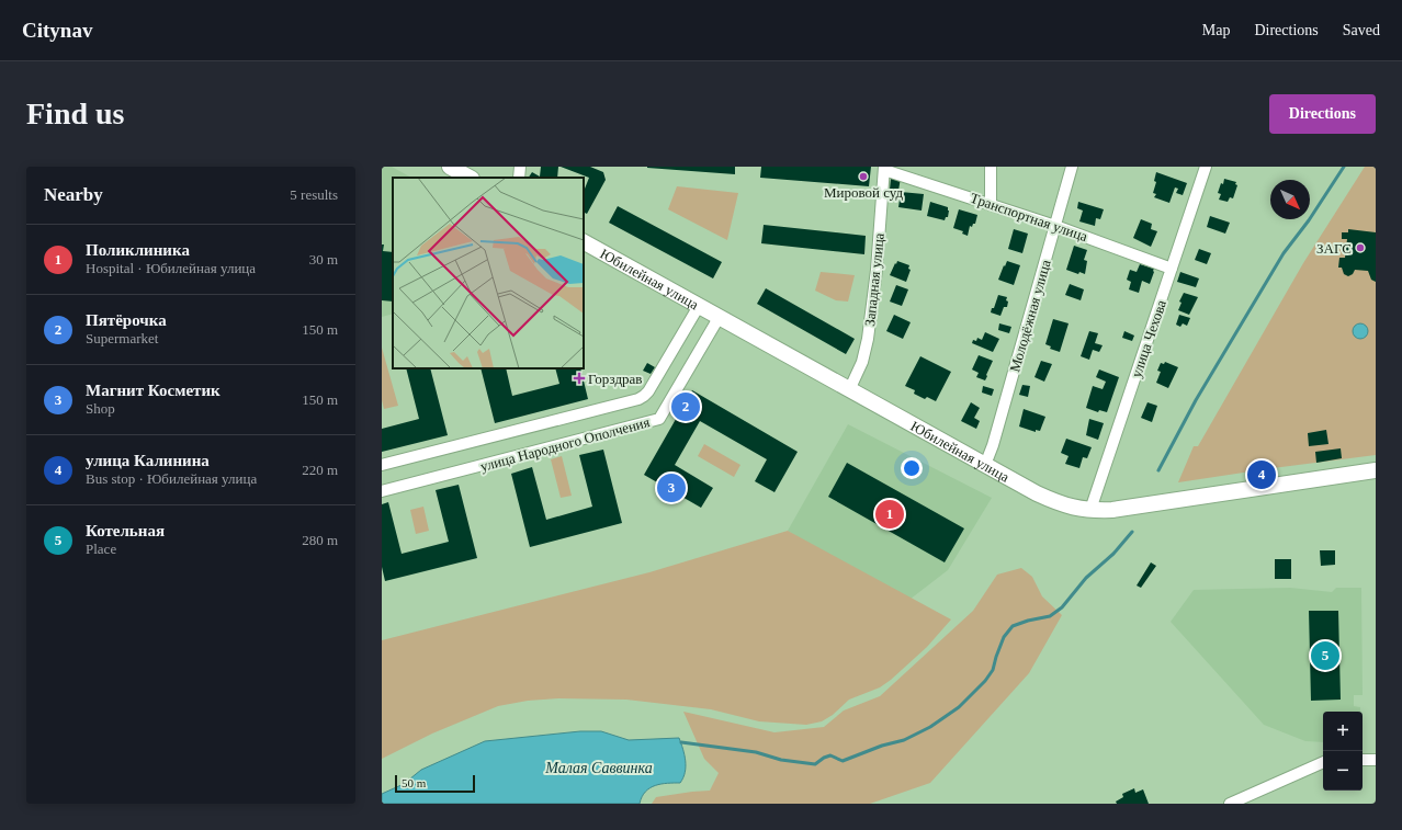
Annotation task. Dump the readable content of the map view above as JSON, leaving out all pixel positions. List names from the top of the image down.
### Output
{
  "streets": {
    "main road": ["Юбилейная улица"],
    "street": [
      "Транспортная улица",
      "Западная улица",
      "Молодёжная улица",
      "улица Чехова",
      "улица Народного Ополчения"
    ]
  },
  "crossings": [
    ["Транспортная улица", "Западная улица"],
    ["Транспортная улица", "Молодёжная улица"],
    ["Транспортная улица", "улица Чехова"],
    ["Юбилейная улица", "Западная улица"],
    ["Юбилейная улица", "Молодёжная улица"],
    ["Юбилейная улица", "улица Чехова"],
    ["Юбилейная улица", "улица Народного Ополчения"]
  ],
  "water": ["Малая Саввинка"],
  "places": {
    "other": ["Мировой суд", "ЗАГС"],
    "health": ["Горздрав"]
  },
  "scale_bar": "50 m",
  "north": "bottom right",
  "page": {
    "header": "Citynav",
    "nav": ["Map", "Directions", "Saved"],
    "buttons": "Directions",
    "title": "Find us",
    "heading": ["Nearby", "5 results"],
    "list": [
      {
        "mark": "1",
        "name": "Поликлиника",
        "note": "Hospital · Юбилейная улица",
        "value": "30 m"
      },
      {
        "mark": "2",
        "name": "Пятёрочка",
        "note": "Supermarket",
        "value": "150 m"
      },
      {
        "mark": "3",
        "name": "Магнит Косметик",
        "note": "Shop",
        "value": "150 m"
      },
      {
        "mark": "4",
        "name": "улица Калинина",
        "note": "Bus stop · Юбилейная улица",
        "value": "220 m"
      },
      {
        "mark": "5",
        "name": "Котельная",
        "note": "Place",
        "value": "280 m"
      }
    ],
    "pins": [
      "2",
      "4",
      "3",
      "1",
      "5"
    ],
    "map_buttons": ["+", "−"],
    "scale": "50 m"
  }
}
